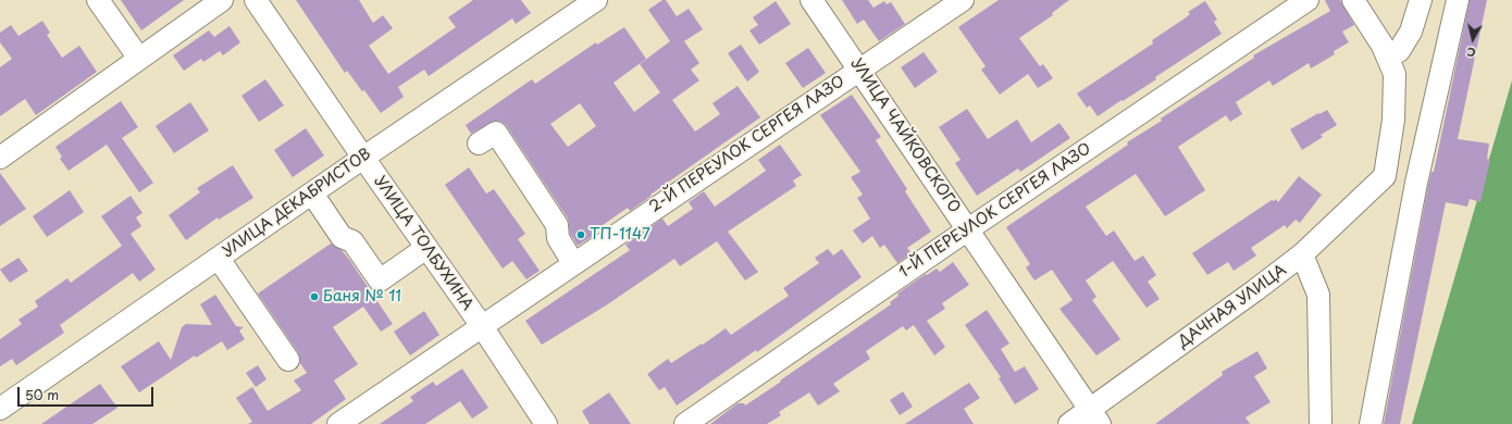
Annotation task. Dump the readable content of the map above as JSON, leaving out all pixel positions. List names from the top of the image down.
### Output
{
  "streets": {
    "street": [
      "УЛИЦА ЧАЙКОВСКОГО",
      "2-Й ПЕРЕУЛОК СЕРГЕЯ ЛАЗО",
      "УЛИЦА ДЕКАБРИСТОВ",
      "1-Й ПЕРЕУЛОК СЕРГЕЯ ЛАЗО",
      "УЛИЦА ТОЛБУХИНА",
      "ДАЧНАЯ УЛИЦА"
    ]
  },
  "crossings": [
    ["УЛИЦА ЧАЙКОВСКОГО", "2-Й ПЕРЕУЛОК СЕРГЕЯ ЛАЗО"],
    ["УЛИЦА ЧАЙКОВСКОГО", "1-Й ПЕРЕУЛОК СЕРГЕЯ ЛАЗО"],
    ["УЛИЦА ЧАЙКОВСКОГО", "ДАЧНАЯ УЛИЦА"],
    ["2-Й ПЕРЕУЛОК СЕРГЕЯ ЛАЗО", "УЛИЦА ТОЛБУХИНА"],
    ["УЛИЦА ДЕКАБРИСТОВ", "УЛИЦА ТОЛБУХИНА"]
  ],
  "places": ["ТП-1147", "Баня № 11"],
  "scale_bar": "50 m",
  "north": "bottom"
}
